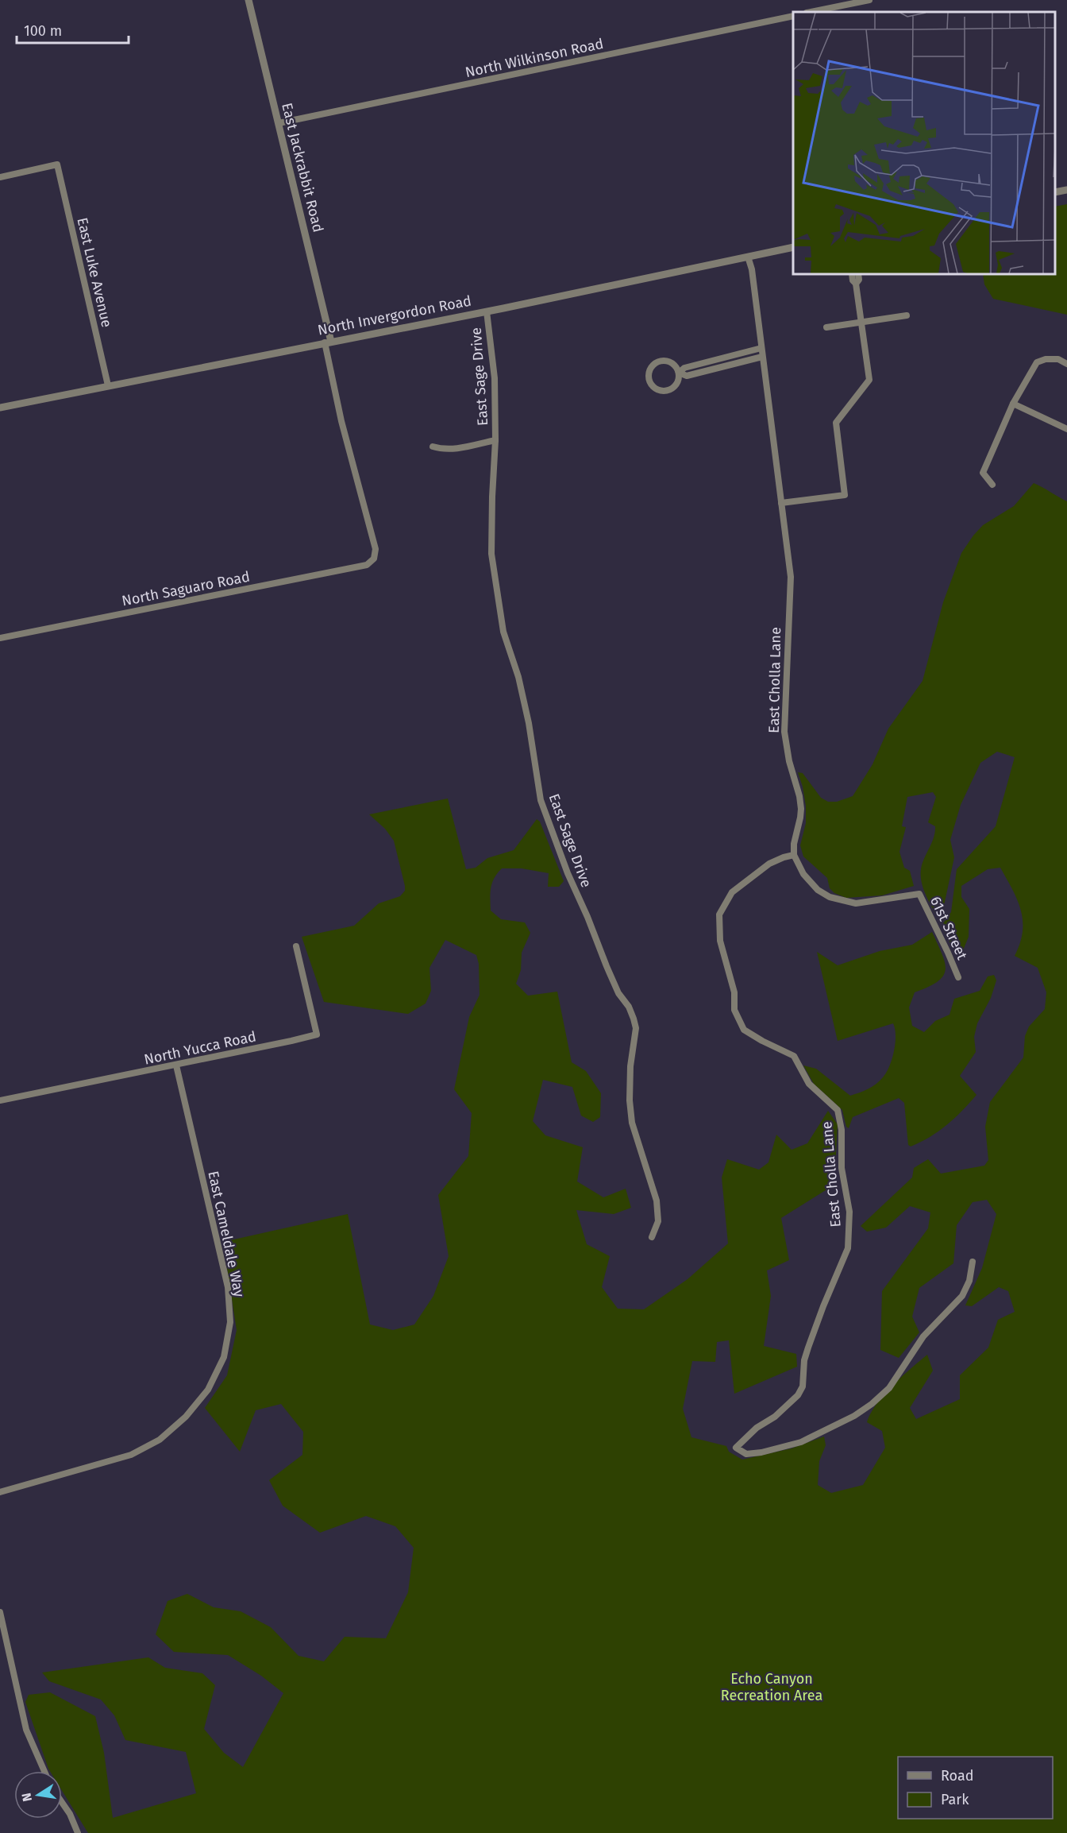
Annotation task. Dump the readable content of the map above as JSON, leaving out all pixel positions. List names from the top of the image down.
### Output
{
  "streets": {
    "street": [
      "North Wilkinson Road",
      "East Jackrabbit Road",
      "East Luke Avenue",
      "North Invergordon Road",
      "East Sage Drive",
      "North Saguaro Road",
      "East Cholla Lane",
      "61st Street",
      "North Yucca Road",
      "East Cameldale Way"
    ]
  },
  "crossings": [
    ["North Wilkinson Road", "East Jackrabbit Road"],
    ["East Jackrabbit Road", "North Invergordon Road"],
    ["East Jackrabbit Road", "North Saguaro Road"],
    ["East Luke Avenue", "North Invergordon Road"],
    ["North Invergordon Road", "East Sage Drive"],
    ["North Invergordon Road", "East Cholla Lane"],
    ["East Cholla Lane", "61st Street"],
    ["North Yucca Road", "East Cameldale Way"]
  ],
  "parks": ["Echo Canyon Recreation Area"],
  "legend": ["Road", "Park"],
  "scale_bar": "100 m",
  "north": "left"
}
